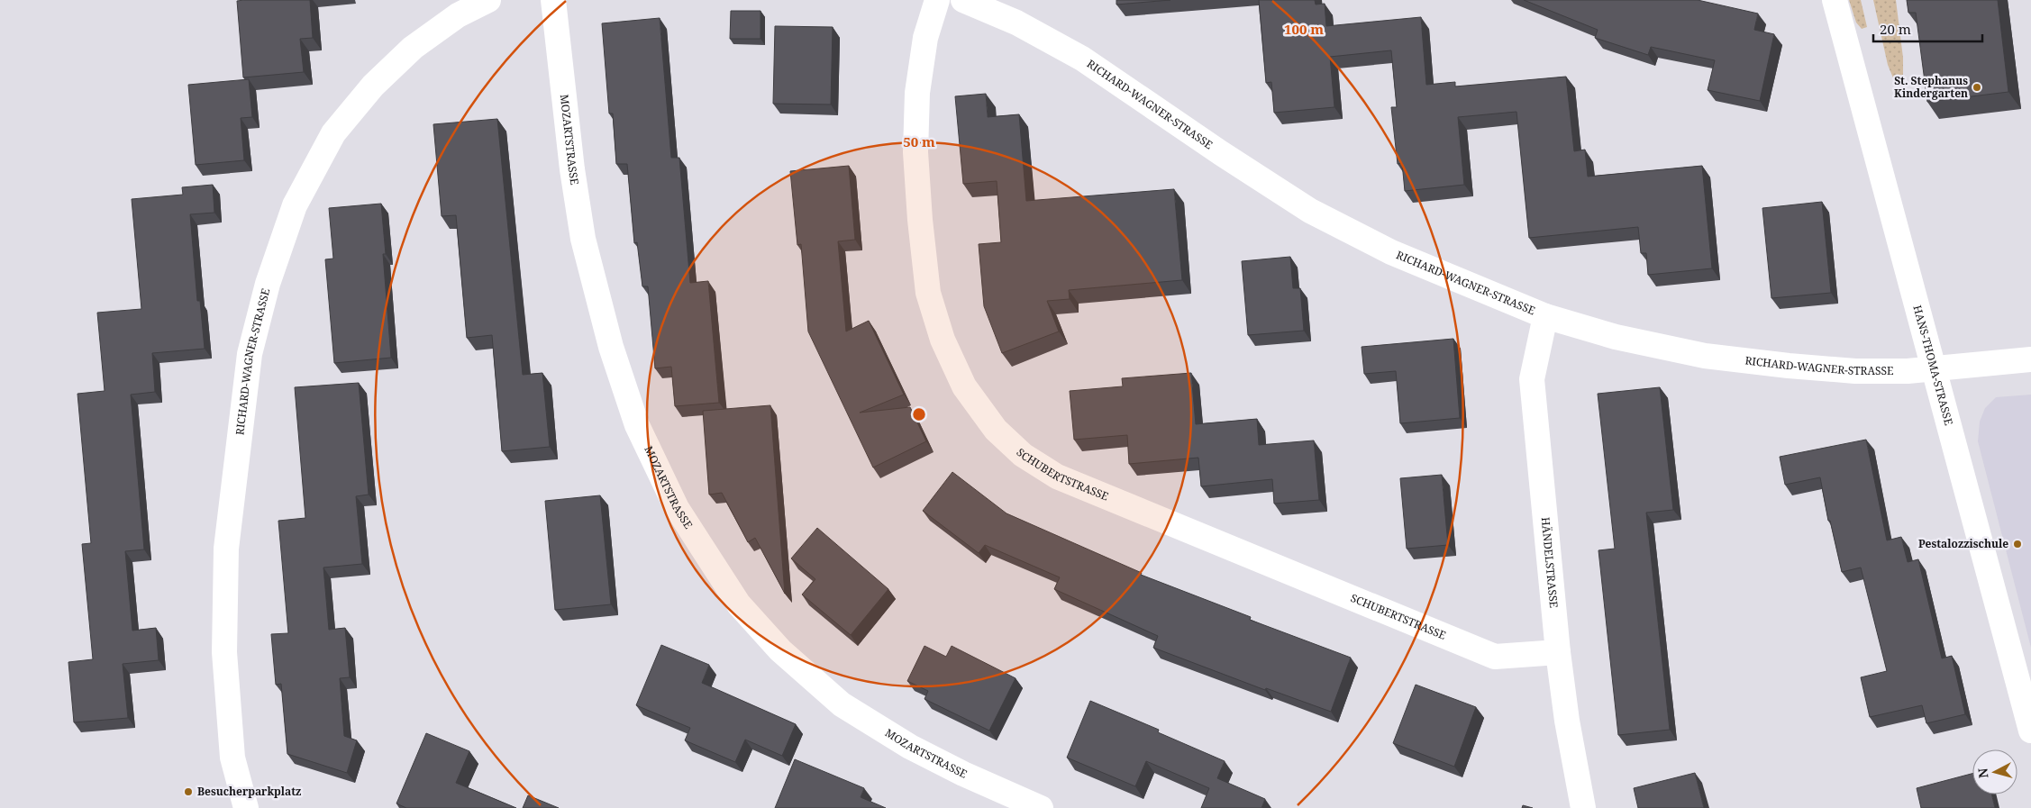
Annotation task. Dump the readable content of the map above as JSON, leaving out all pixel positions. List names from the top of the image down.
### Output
{
  "streets": {
    "street": [
      "RICHARD-WAGNER-STRASSE",
      "MOZARTSTRASSE",
      "HANS-THOMA-STRASSE",
      "SCHUBERTSTRASSE",
      "HÄNDELSTRASSE"
    ]
  },
  "crossings": [
    ["RICHARD-WAGNER-STRASSE", "HANS-THOMA-STRASSE"],
    ["RICHARD-WAGNER-STRASSE", "HÄNDELSTRASSE"],
    ["SCHUBERTSTRASSE", "HÄNDELSTRASSE"]
  ],
  "places": ["St. Stephanus Kindergarten", "Pestalozzischule", "Besucherparkplatz"],
  "scale_bar": "20 m",
  "north": "left",
  "rings": ["100 m", "50 m"]
}
